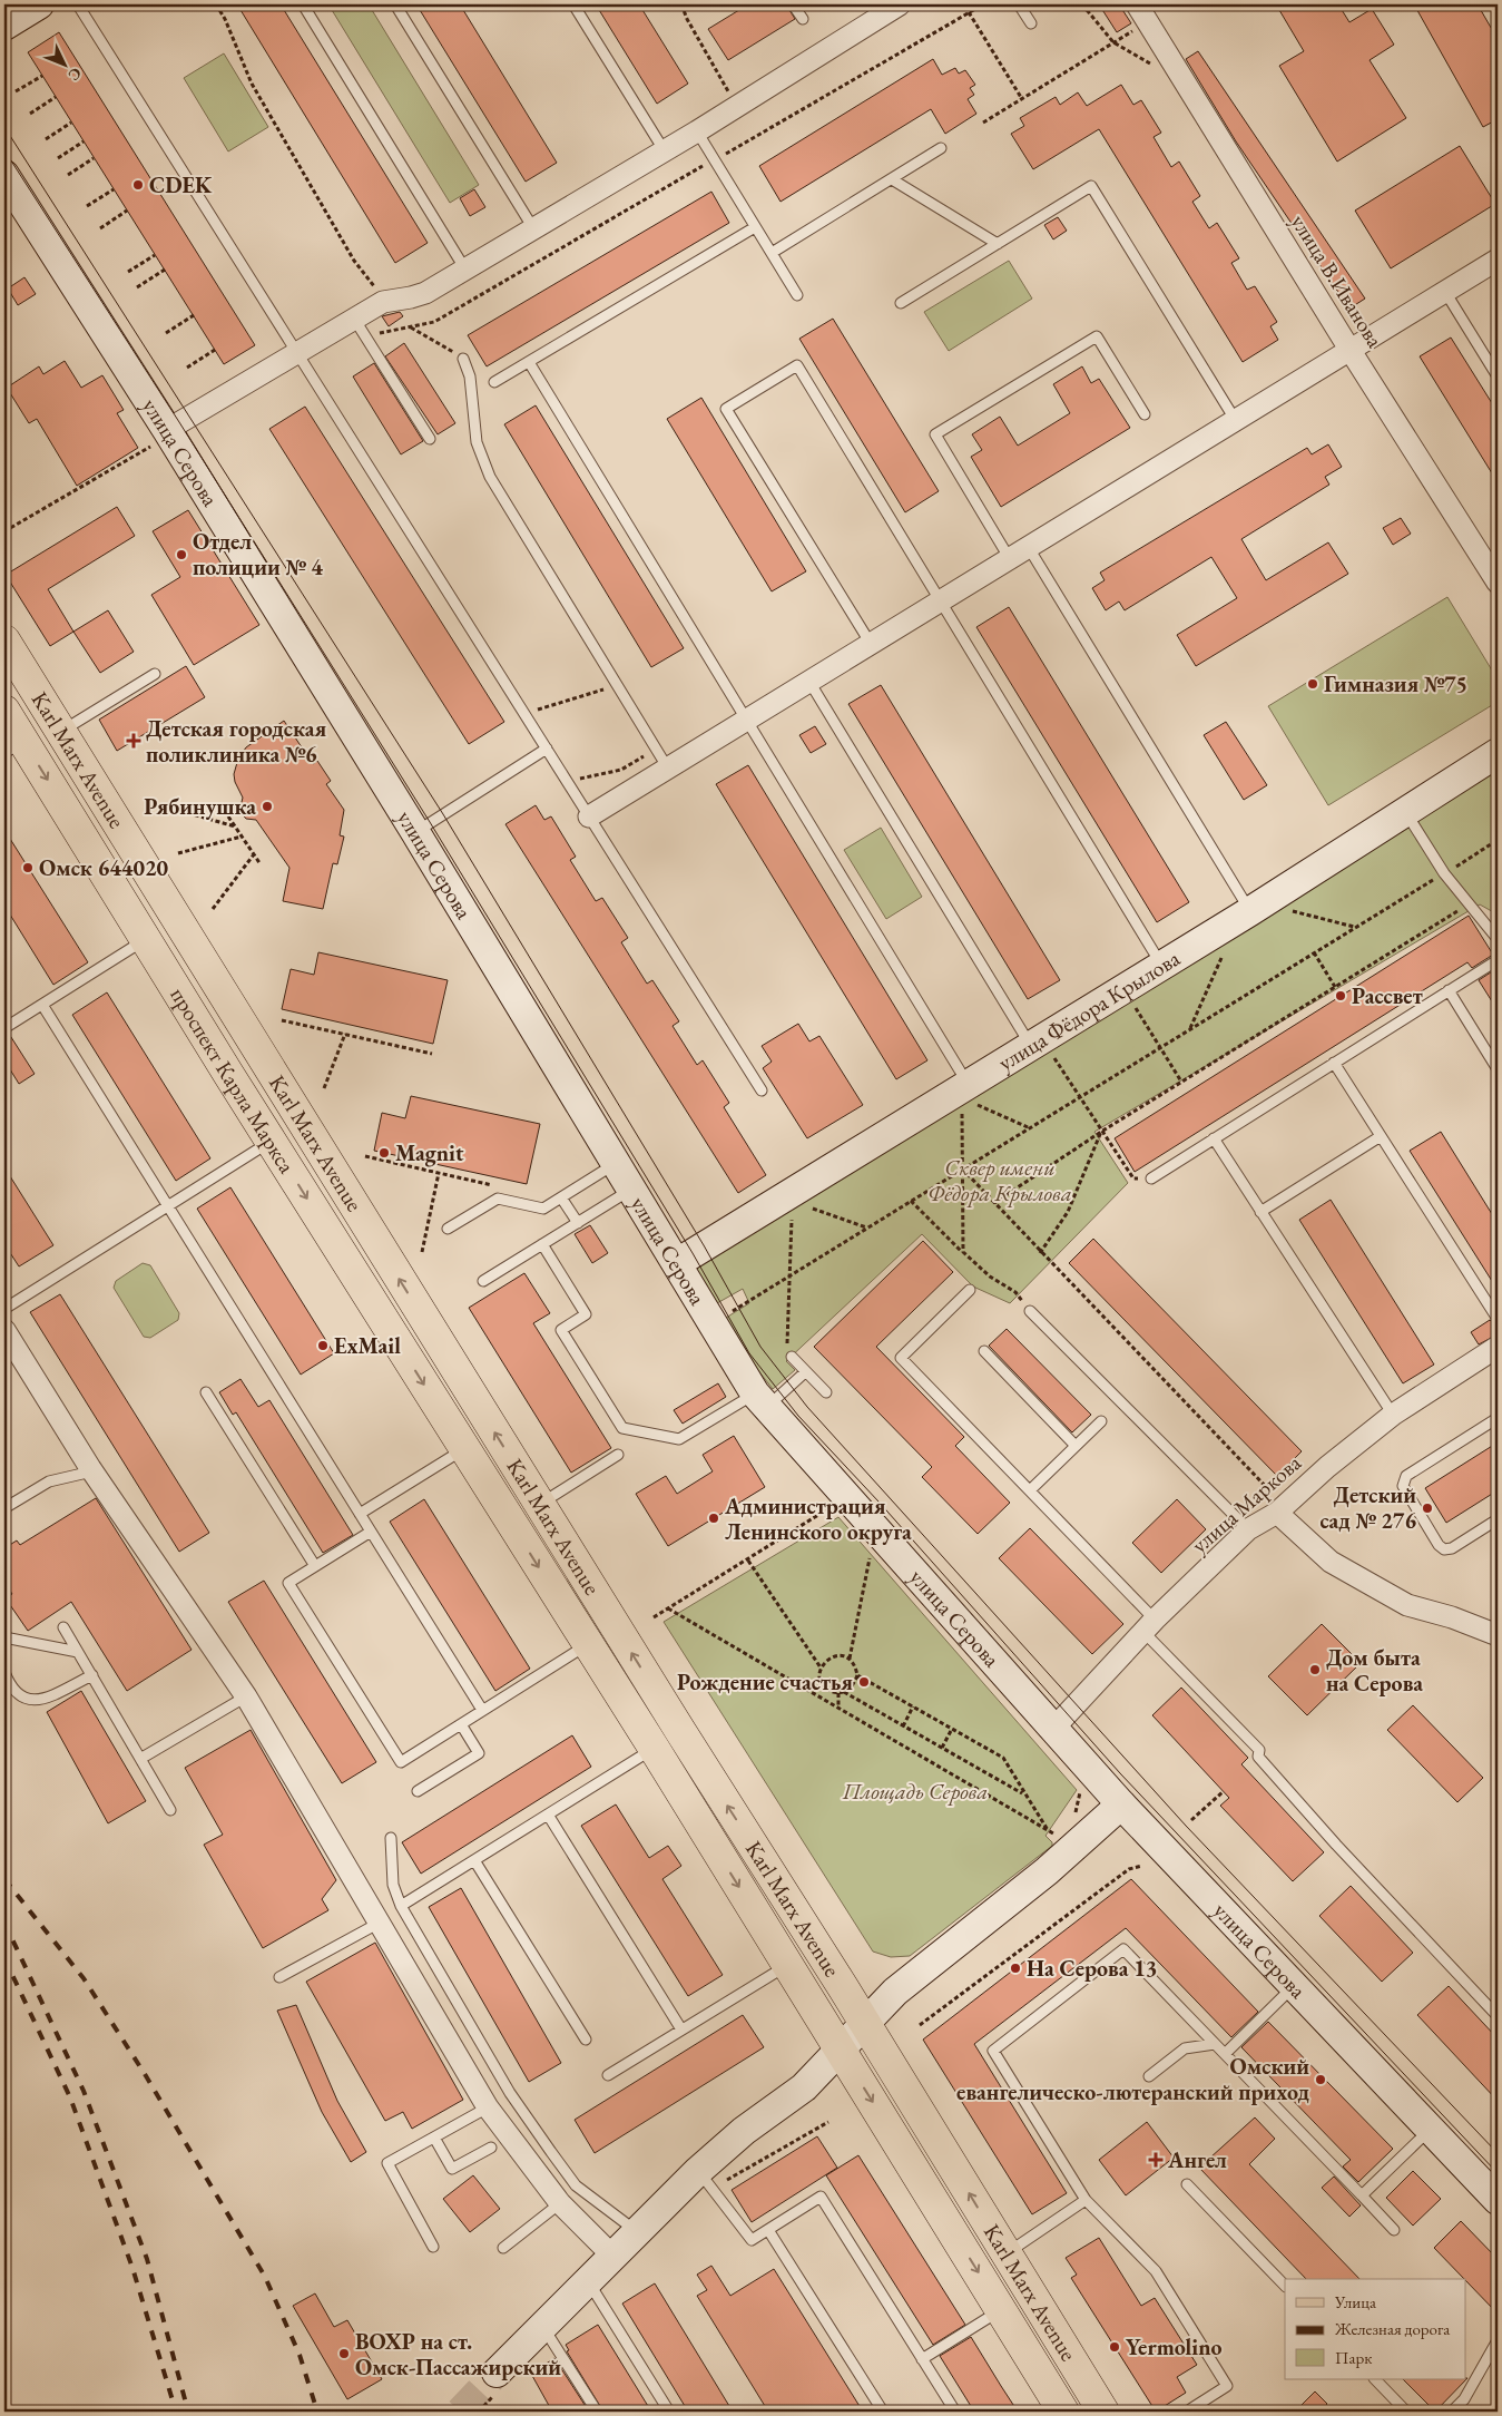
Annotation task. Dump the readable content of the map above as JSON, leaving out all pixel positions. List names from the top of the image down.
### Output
{
  "streets": {
    "main road": ["Karl Marx Avenue", "проспект Карла Маркса"],
    "street": [
      "улица В.Иванова",
      "улица Серова",
      "улица Фёдора Крылова",
      "улица Маркова"
    ]
  },
  "crossings": [
    ["улица Серова", "улица Фёдора Крылова"],
    ["улица Серова", "улица Маркова"],
    ["Karl Marx Avenue", "проспект Карла Маркса"]
  ],
  "one_way": ["проспект Карла Маркса"],
  "parks": ["Сквер имени Фёдора Крылова", "Площадь Серова"],
  "places": {
    "other": [
      "CDEK",
      "Отдел полиции № 4",
      "Гимназия №75",
      "Рябинушка",
      "Омск 644020",
      "Рассвет",
      "Magnit",
      "ExMail",
      "Детский сад № 276",
      "Администрация Ленинского округа",
      "Дом быта на Серова",
      "Рождение счастья",
      "На Серова 13",
      "Омский евангелическо-лютеранский приход",
      "Yermolino",
      "ВОХР на ст. Омск-Пассажирский"
    ],
    "health": ["Детская городская поликлиника №6", "Ангел"]
  },
  "legend": ["Улица", "Железная дорога", "Парк"],
  "north": "bottom right"
}
